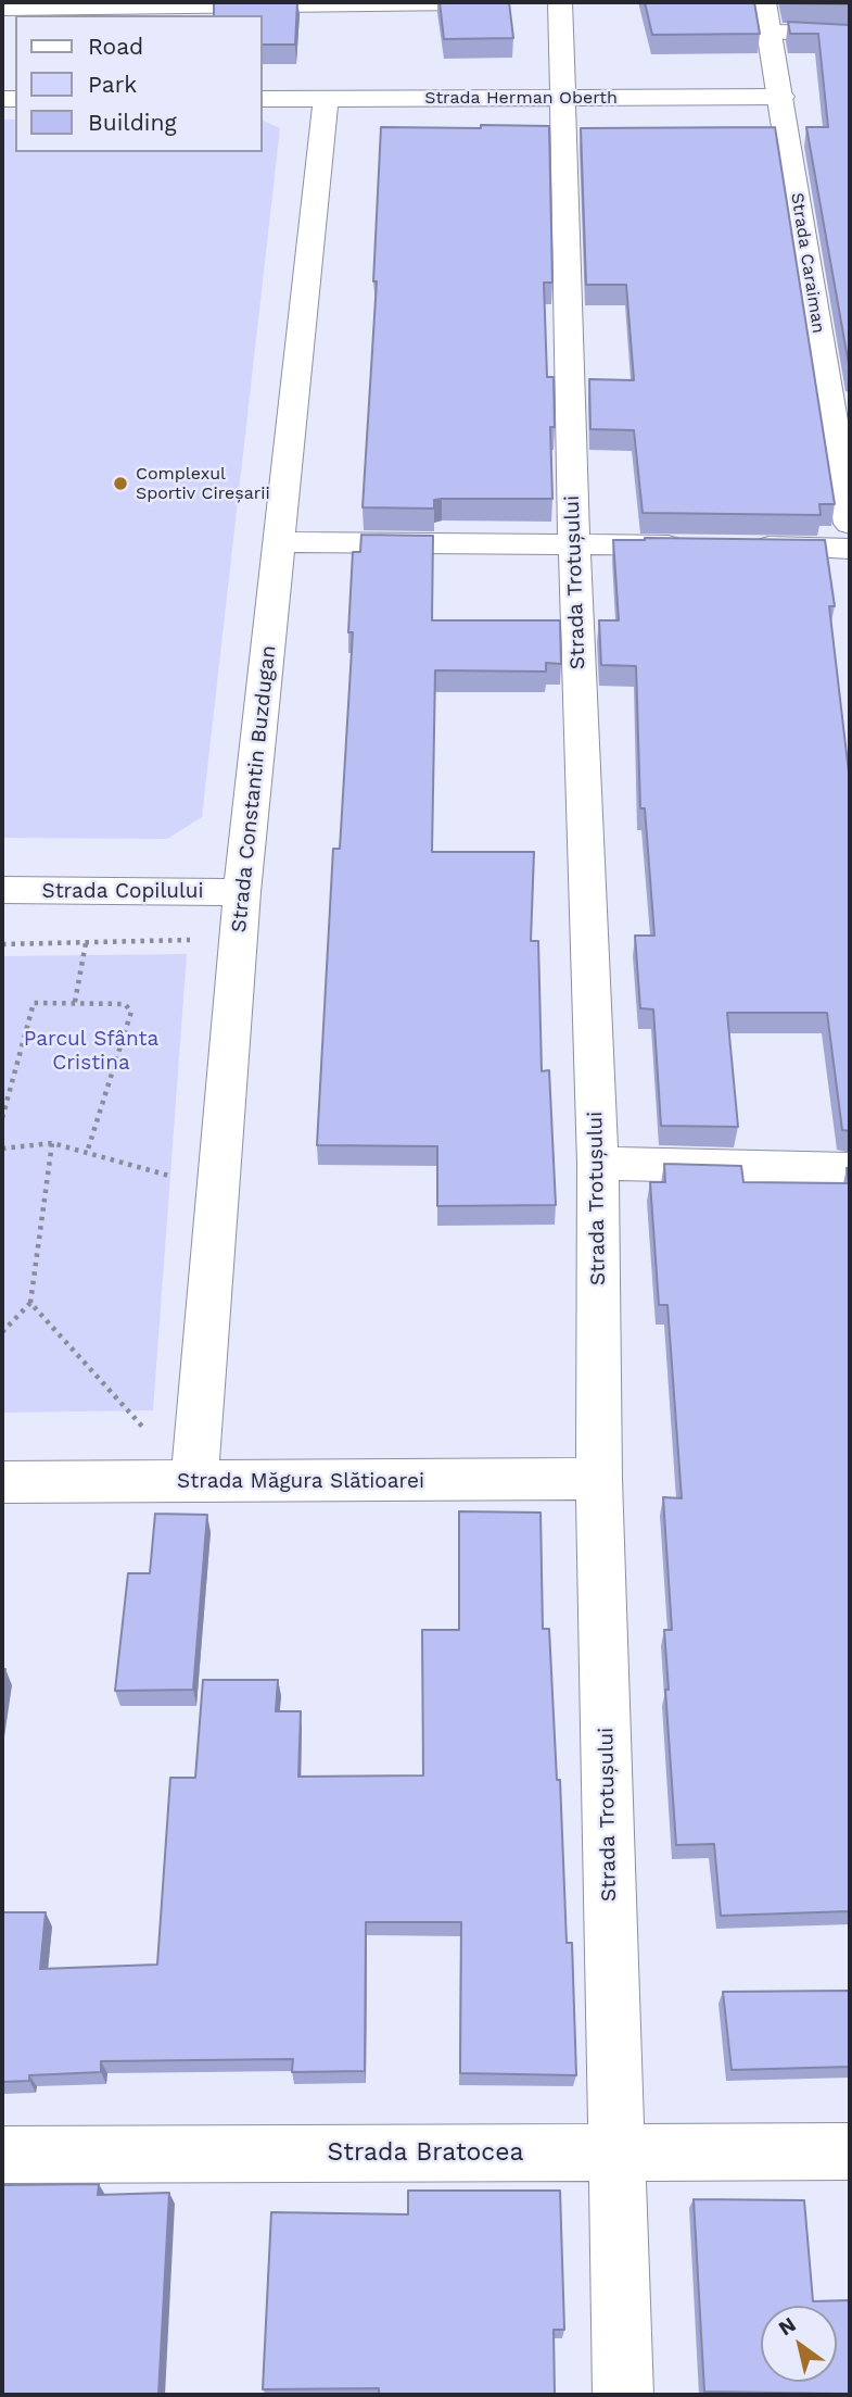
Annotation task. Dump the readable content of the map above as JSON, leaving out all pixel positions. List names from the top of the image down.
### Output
{
  "streets": {
    "street": [
      "Strada Herman Oberth",
      "Strada Caraiman",
      "Strada Trotușului",
      "Strada Constantin Buzdugan",
      "Strada Copilului",
      "Strada Măgura Slătioarei",
      "Strada Bratocea"
    ]
  },
  "crossings": [
    ["Strada Herman Oberth", "Strada Caraiman"],
    ["Strada Herman Oberth", "Strada Trotușului"],
    ["Strada Herman Oberth", "Strada Constantin Buzdugan"],
    ["Strada Trotușului", "Strada Măgura Slătioarei"],
    ["Strada Trotușului", "Strada Bratocea"],
    ["Strada Constantin Buzdugan", "Strada Copilului"],
    ["Strada Constantin Buzdugan", "Strada Măgura Slătioarei"]
  ],
  "parks": ["Parcul Sfânta Cristina"],
  "places": ["Complexul Sportiv Cireșarii"],
  "legend": ["Road", "Park", "Building"],
  "north": "top left"
}
